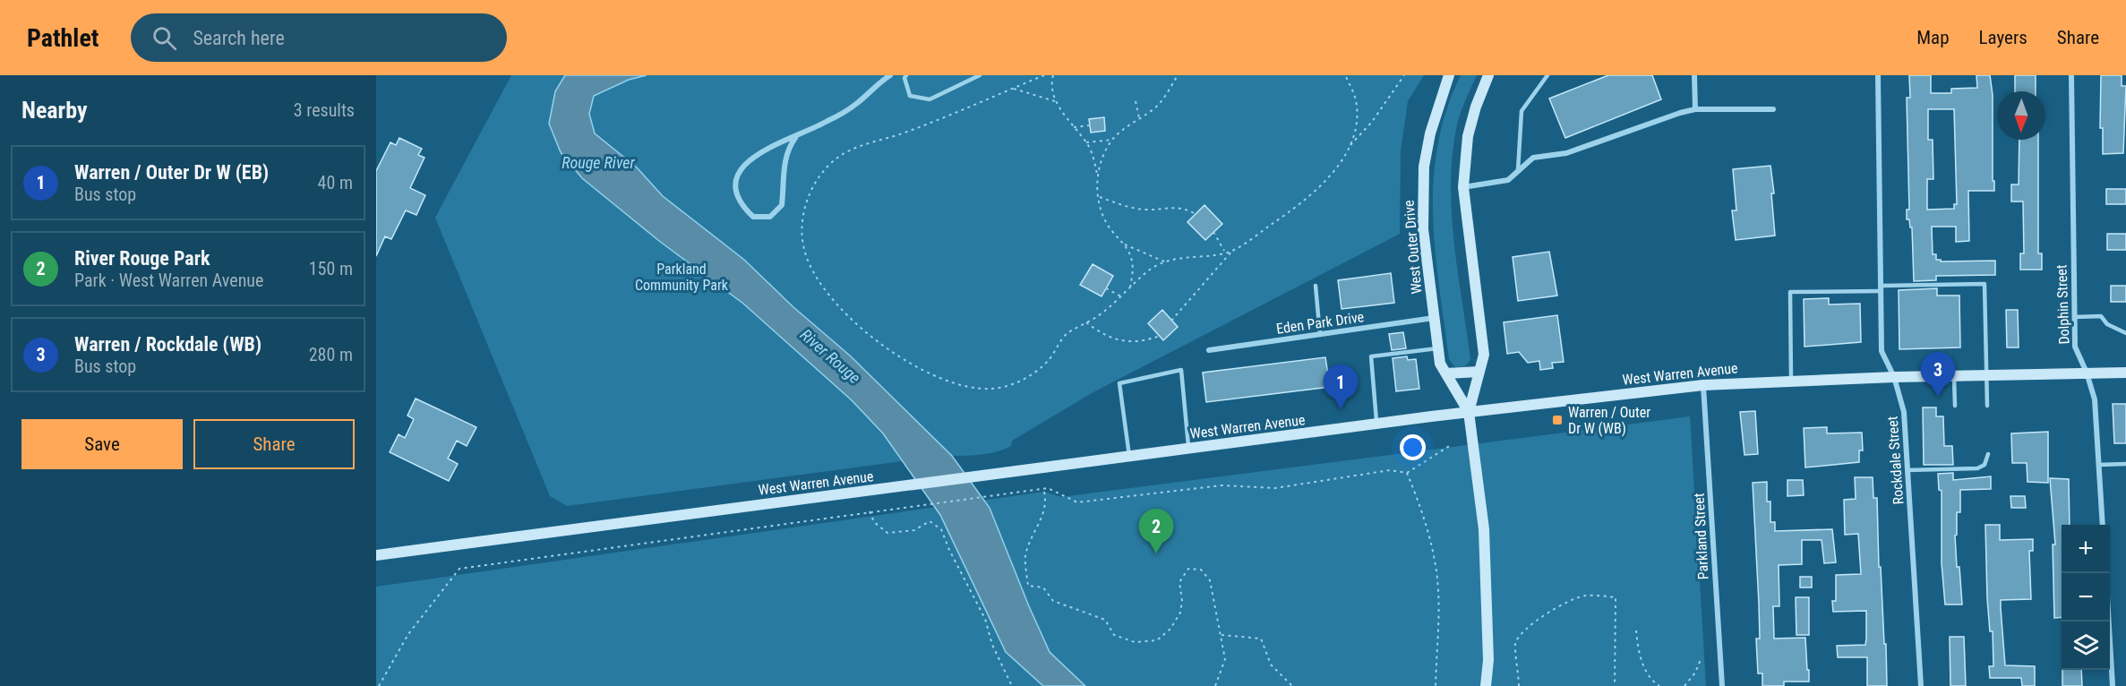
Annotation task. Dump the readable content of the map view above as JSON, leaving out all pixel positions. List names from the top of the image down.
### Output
{
  "streets": {
    "main road": ["West Outer Drive", "West Warren Avenue"],
    "street": [
      "Dolphin Street",
      "Eden Park Drive",
      "Rockdale Street",
      "Parkland Street"
    ]
  },
  "crossings": [
    ["West Outer Drive", "Eden Park Drive"],
    ["West Outer Drive", "West Warren Avenue"],
    ["Dolphin Street", "West Warren Avenue"],
    ["West Warren Avenue", "Rockdale Street"],
    ["West Warren Avenue", "Parkland Street"]
  ],
  "water": ["Rouge River", "River Rouge"],
  "parks": ["Parkland Community Park"],
  "places": {
    "transit": ["Warren / Outer Dr W (WB)"]
  },
  "north": "bottom",
  "page": {
    "header": "Pathlet",
    "search": "Search here",
    "nav": ["Map", "Layers", "Share"],
    "heading": ["Nearby", "3 results"],
    "list": [
      {
        "mark": "1",
        "name": "Warren / Outer Dr W (EB)",
        "note": "Bus stop",
        "value": "40 m"
      },
      {
        "mark": "2",
        "name": "River Rouge Park",
        "note": "Park · West Warren Avenue",
        "value": "150 m"
      },
      {
        "mark": "3",
        "name": "Warren / Rockdale (WB)",
        "note": "Bus stop",
        "value": "280 m"
      }
    ],
    "pins": ["3", "1", "2"],
    "buttons": ["Save", "Share"],
    "map_buttons": ["+", "−"]
  }
}
